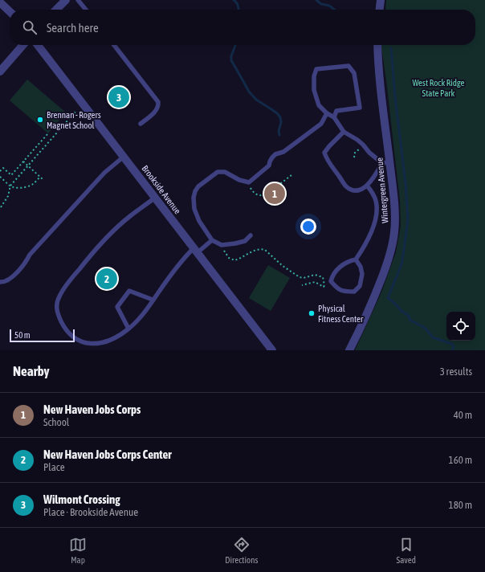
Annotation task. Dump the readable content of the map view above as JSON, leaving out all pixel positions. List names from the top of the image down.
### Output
{
  "streets": {
    "street": ["Brookside Avenue", "Wintergreen Avenue"]
  },
  "parks": ["West Rock Ridge State Park"],
  "places": ["Brennan - Rogers Magnet School", "Physical Fitness Center"],
  "scale_bar": "50 m",
  "page": {
    "search": "Search here",
    "pins": ["3", "1", "2"],
    "scale": "50 m",
    "heading": ["Nearby", "3 results"],
    "list": [
      {
        "mark": "1",
        "name": "New Haven Jobs Corps",
        "note": "School",
        "value": "40 m"
      },
      {
        "mark": "2",
        "name": "New Haven Jobs Corps Center",
        "note": "Place",
        "value": "160 m"
      },
      {
        "mark": "3",
        "name": "Wilmont Crossing",
        "note": "Place · Brookside Avenue",
        "value": "180 m"
      }
    ],
    "nav": ["Map", "Directions", "Saved"]
  }
}
